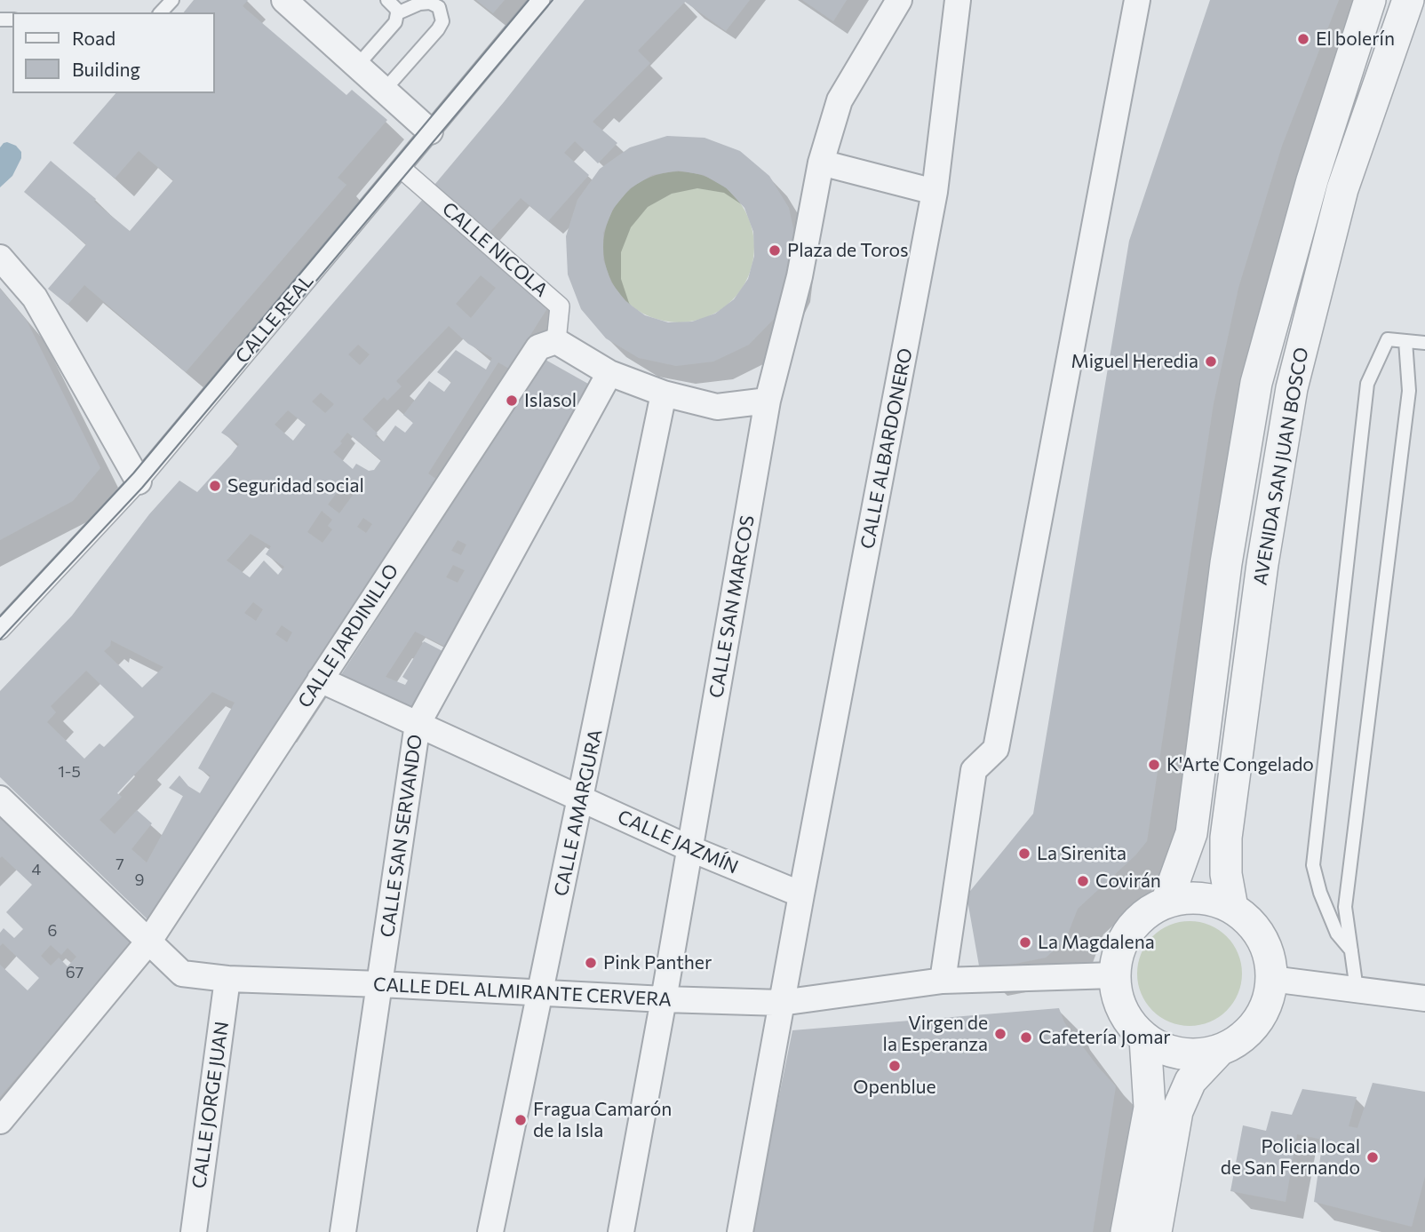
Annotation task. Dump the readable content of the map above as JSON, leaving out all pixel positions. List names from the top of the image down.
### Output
{
  "streets": {
    "street": [
      "CALLE NICOLA",
      "CALLE REAL",
      "CALLE ALBARDONERO",
      "AVENIDA SAN JUAN BOSCO",
      "CALLE SAN MARCOS",
      "CALLE JARDINILLO",
      "CALLE AMARGURA",
      "CALLE SAN SERVANDO",
      "CALLE JAZMÍN",
      "CALLE DEL ALMIRANTE CERVERA",
      "CALLE JORGE JUAN"
    ]
  },
  "crossings": [
    ["CALLE NICOLA", "CALLE REAL"],
    ["CALLE NICOLA", "CALLE JARDINILLO"],
    ["CALLE ALBARDONERO", "CALLE JAZMÍN"],
    ["AVENIDA SAN JUAN BOSCO", "CALLE DEL ALMIRANTE CERVERA"],
    ["CALLE SAN MARCOS", "CALLE JAZMÍN"],
    ["CALLE SAN MARCOS", "CALLE DEL ALMIRANTE CERVERA"],
    ["CALLE JARDINILLO", "CALLE JAZMÍN"],
    ["CALLE JARDINILLO", "CALLE DEL ALMIRANTE CERVERA"],
    ["CALLE AMARGURA", "CALLE JAZMÍN"],
    ["CALLE AMARGURA", "CALLE DEL ALMIRANTE CERVERA"],
    ["CALLE SAN SERVANDO", "CALLE JAZMÍN"],
    ["CALLE SAN SERVANDO", "CALLE DEL ALMIRANTE CERVERA"],
    ["CALLE DEL ALMIRANTE CERVERA", "CALLE JORGE JUAN"]
  ],
  "places": [
    "El bolerín",
    "Plaza de Toros",
    "Miguel Heredia",
    "Islasol",
    "Seguridad social",
    "K'Arte Congelado",
    "La Sirenita",
    "Covirán",
    "La Magdalena",
    "Pink Panther",
    "Virgen de la Esperanza",
    "Cafetería Jomar",
    "Openblue",
    "Fragua Camarón de la Isla",
    "Policia local de San Fernando"
  ],
  "house_numbers": [
    "1-5",
    "7",
    "4",
    "9",
    "6",
    "67"
  ],
  "legend": ["Road", "Building"]
}
